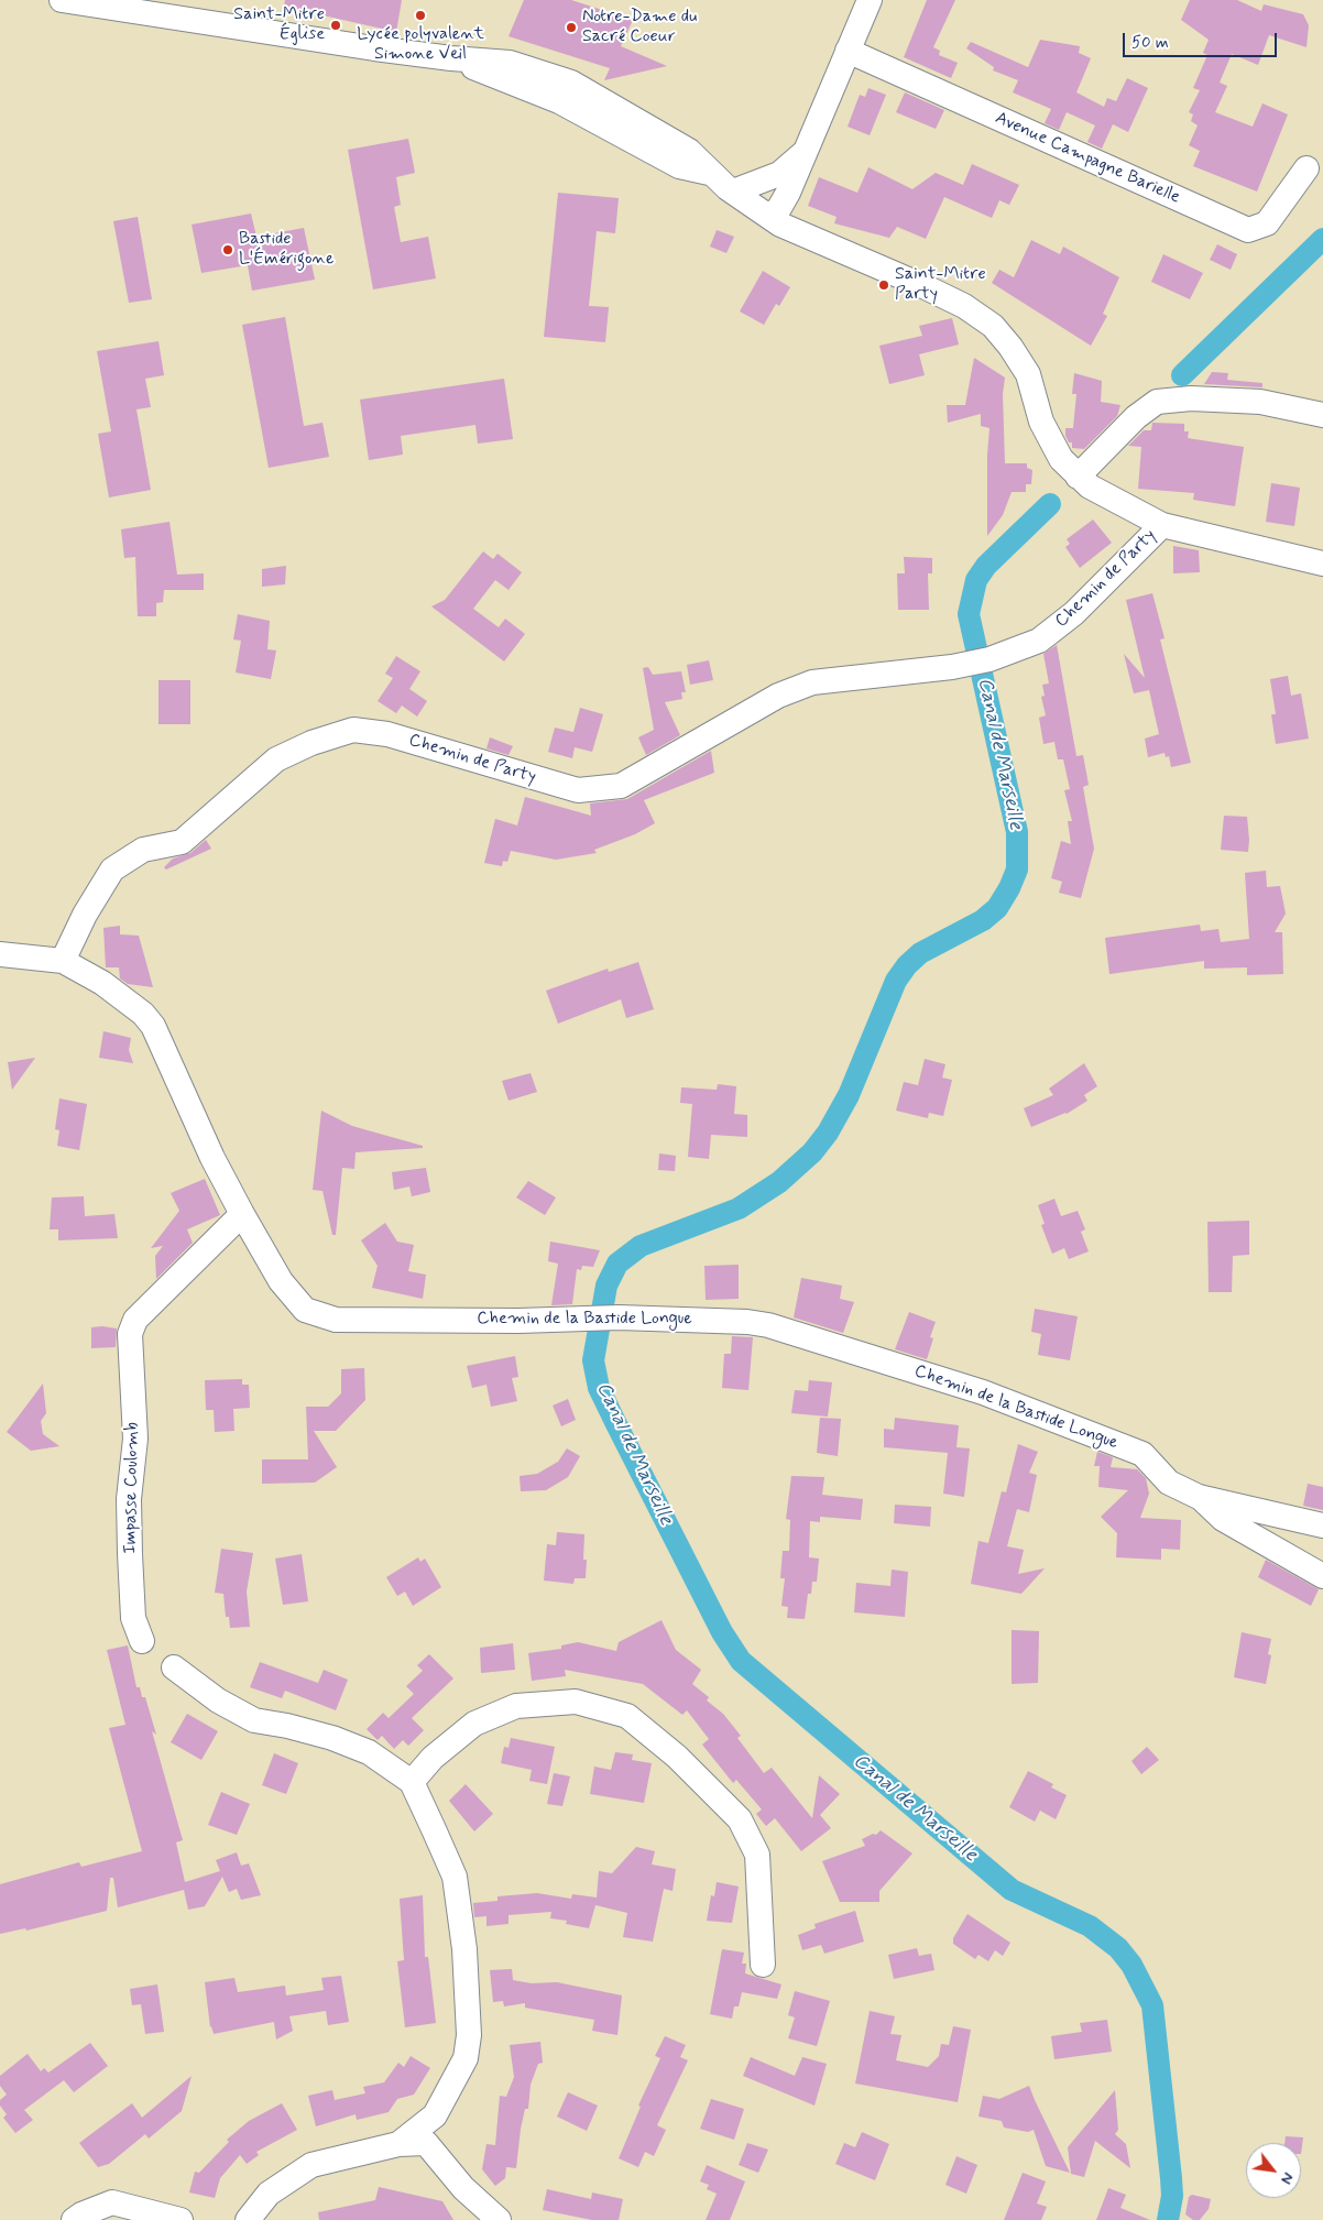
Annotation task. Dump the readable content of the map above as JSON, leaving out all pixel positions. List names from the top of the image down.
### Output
{
  "streets": {
    "street": [
      "Avenue Campagne Barielle",
      "Chemin de Party",
      "Chemin de la Bastide Longue",
      "Impasse Coulomb"
    ]
  },
  "crossings": [
    ["Chemin de Party", "Chemin de la Bastide Longue"],
    ["Chemin de la Bastide Longue", "Impasse Coulomb"]
  ],
  "water": ["Canal de Marseille"],
  "places": [
    "Lycée polyvalent Simone Veil",
    "Saint-Mitre Église",
    "Notre-Dame du Sacré Coeur",
    "Bastide L'Émérigone",
    "Saint-Mitre Party"
  ],
  "scale_bar": "50 m",
  "north": "bottom right"
}
